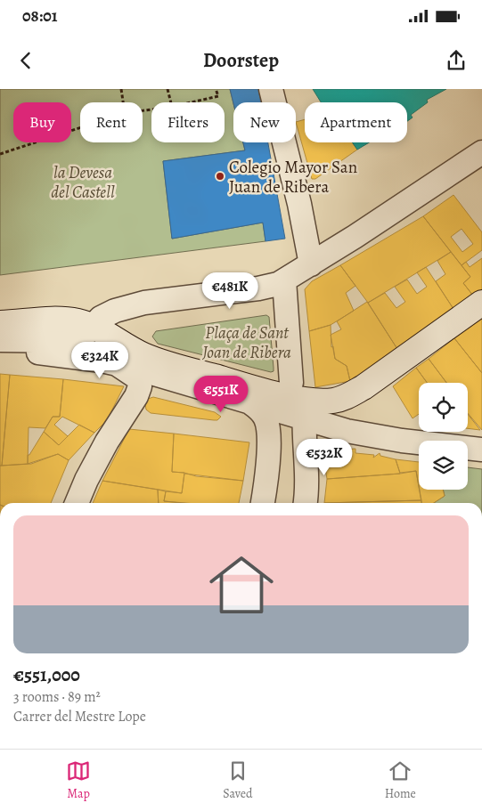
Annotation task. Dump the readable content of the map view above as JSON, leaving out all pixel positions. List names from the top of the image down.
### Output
{
  "parks": ["la Devesa del Castell", "Plaça de Sant Joan de Ribera"],
  "places": ["Colegio Mayor San Juan de Ribera"],
  "page": {
    "status": "08:01",
    "header": "Doorstep",
    "chip": [
      "Buy",
      "Rent",
      "Filters",
      "New",
      "Apartment"
    ],
    "price": [
      "€481K",
      "€324K",
      "€551K",
      "€532K"
    ],
    "list": [
      {
        "name": "€551,000",
        "note": "3 rooms · 89 m² · Carrer del Mestre Lope"
      }
    ],
    "tabs": ["Map", "Saved", "Home"]
  }
}
